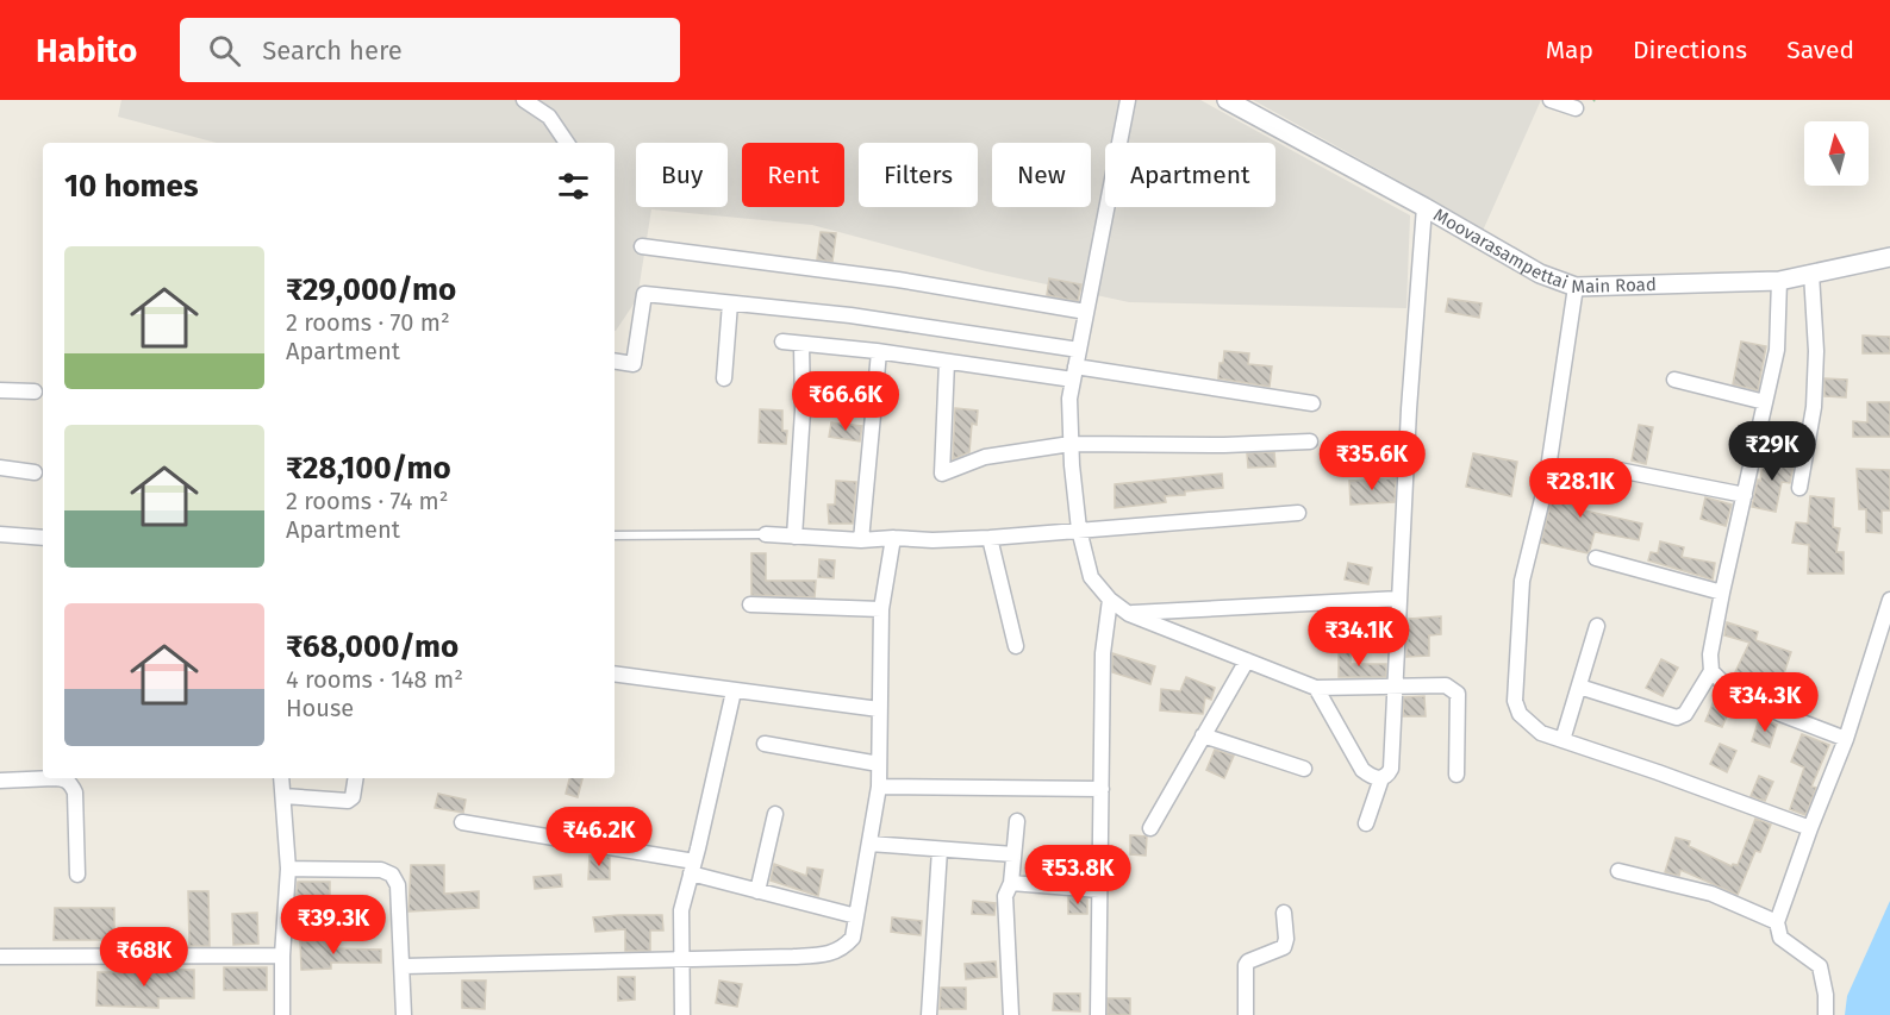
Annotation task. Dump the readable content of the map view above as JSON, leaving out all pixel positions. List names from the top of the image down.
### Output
{
  "streets": {
    "street": ["Moovarasampettai Main Road"]
  },
  "north": "top",
  "page": {
    "header": "Habito",
    "search": "Search here",
    "nav": ["Map", "Directions", "Saved"],
    "chip": [
      "Buy",
      "Rent",
      "Filters",
      "New",
      "Apartment"
    ],
    "heading": "10 homes",
    "list": [
      {
        "name": "₹29,000/mo",
        "note": "2 rooms · 70 m² · Apartment"
      },
      {
        "name": "₹28,100/mo",
        "note": "2 rooms · 74 m² · Apartment"
      },
      {
        "name": "₹68,000/mo",
        "note": "4 rooms · 148 m² · House"
      }
    ],
    "price": [
      "₹66.6K",
      "₹29K",
      "₹35.6K",
      "₹28.1K",
      "₹34.1K",
      "₹34.3K",
      "₹46.2K",
      "₹53.8K",
      "₹39.3K",
      "₹68K"
    ]
  }
}
